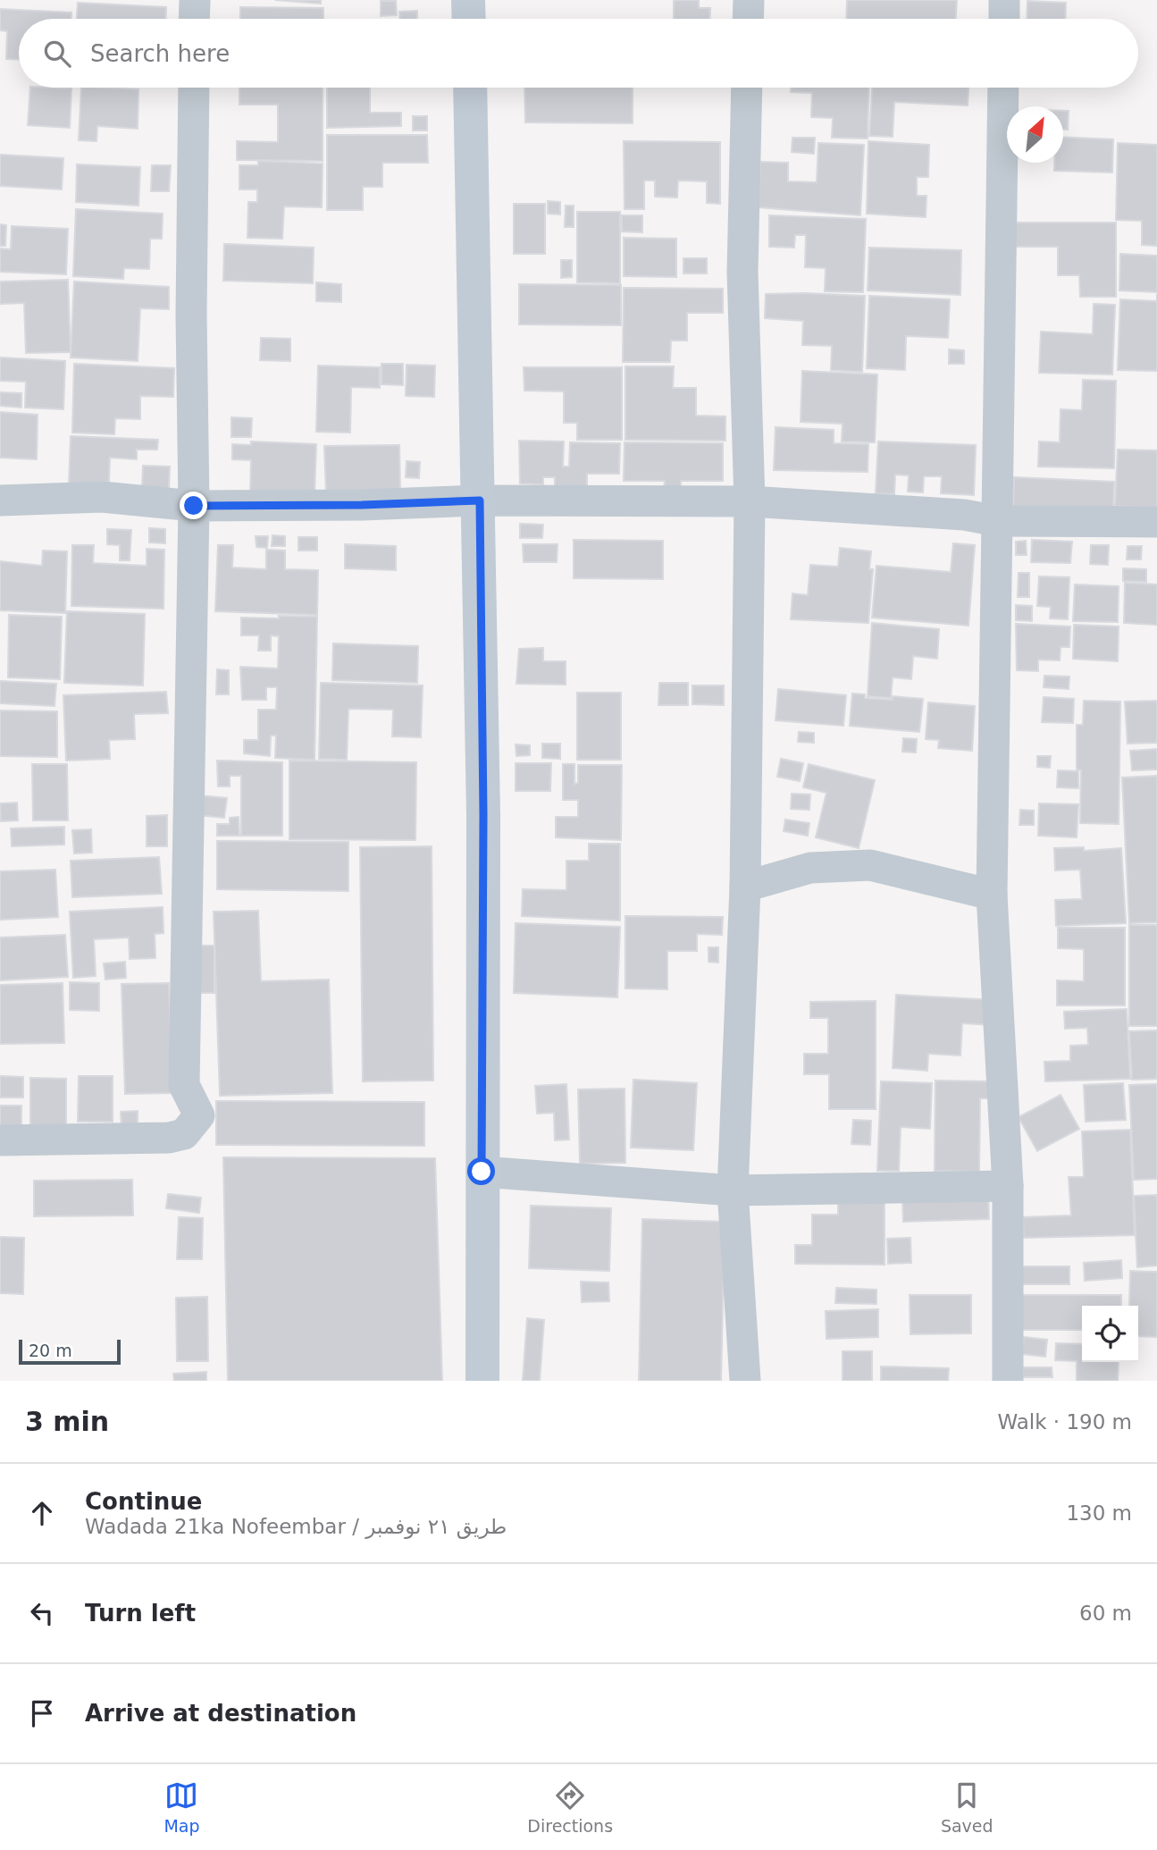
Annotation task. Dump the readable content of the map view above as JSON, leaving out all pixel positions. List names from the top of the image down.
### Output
{
  "scale_bar": "20 m",
  "north": "top right",
  "page": {
    "search": "Search here",
    "scale": "20 m",
    "heading": ["3 min", "Walk · 190 m"],
    "list": [
      ["Continue", "Wadada 21ka Nofeembar / طريق ٢١ نوفمبر", "130 m"],
      ["Turn left", "60 m"],
      "Arrive at destination"
    ],
    "nav": ["Map", "Directions", "Saved"]
  }
}
